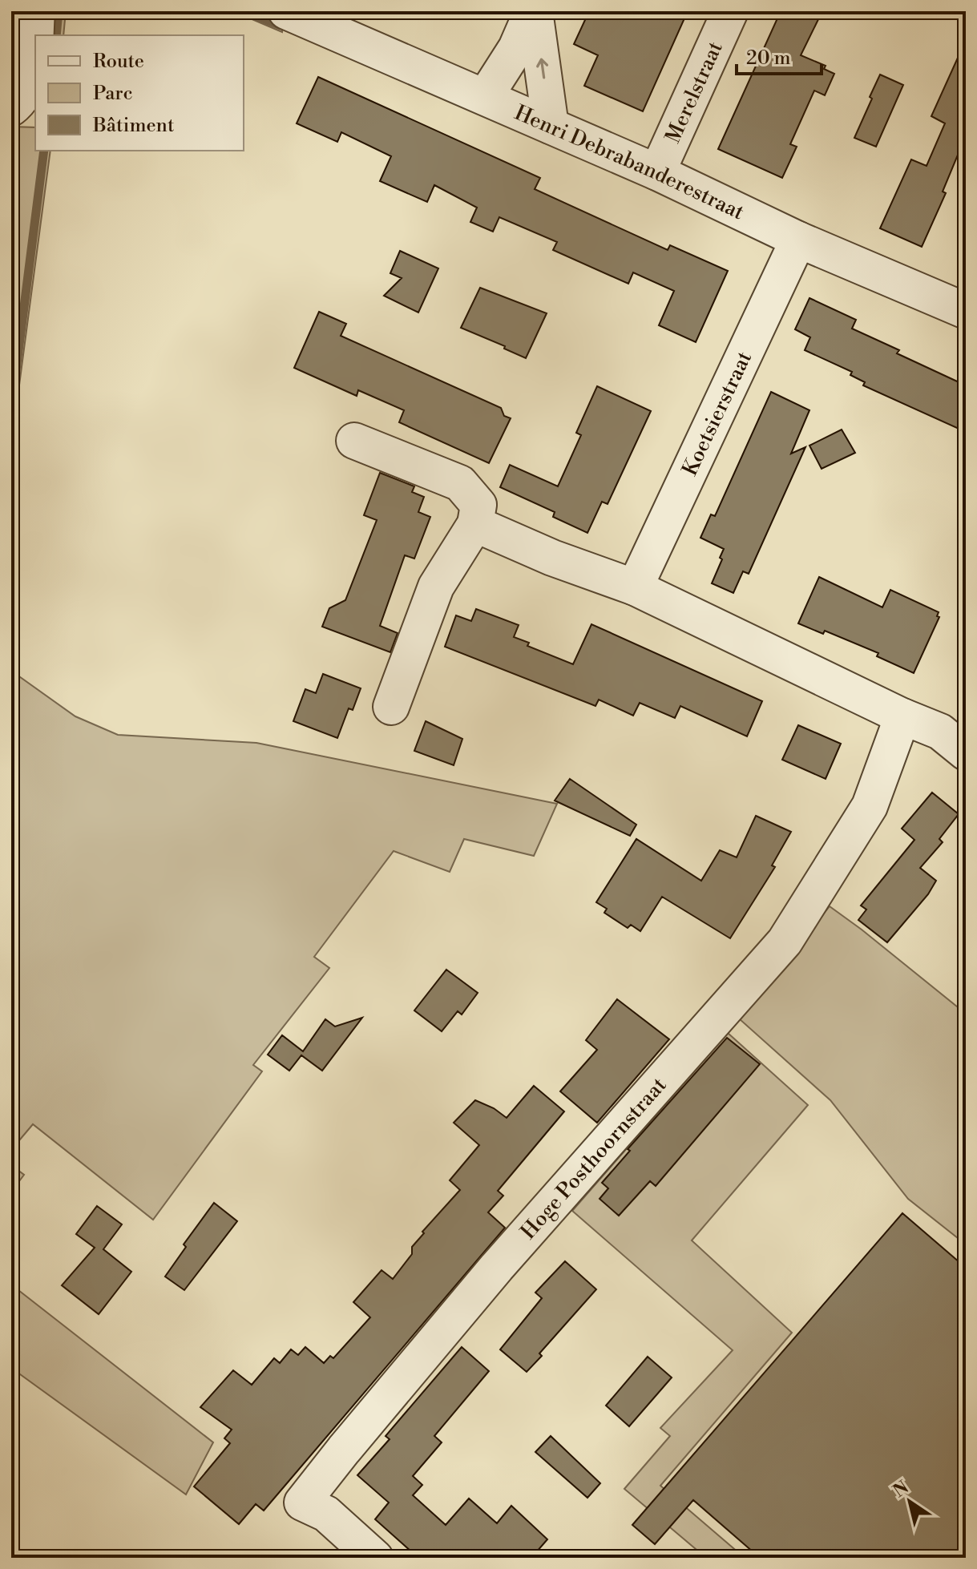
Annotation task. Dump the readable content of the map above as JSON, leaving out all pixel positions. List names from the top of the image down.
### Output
{
  "streets": {
    "street": [
      "Merelstraat",
      "Henri Debrabanderestraat",
      "Koetsierstraat",
      "Hoge Posthoornstraat"
    ]
  },
  "crossings": [
    ["Merelstraat", "Henri Debrabanderestraat"],
    ["Henri Debrabanderestraat", "Koetsierstraat"]
  ],
  "legend": ["Route", "Parc", "Bâtiment"],
  "scale_bar": "20 m",
  "north": "top left"
}
